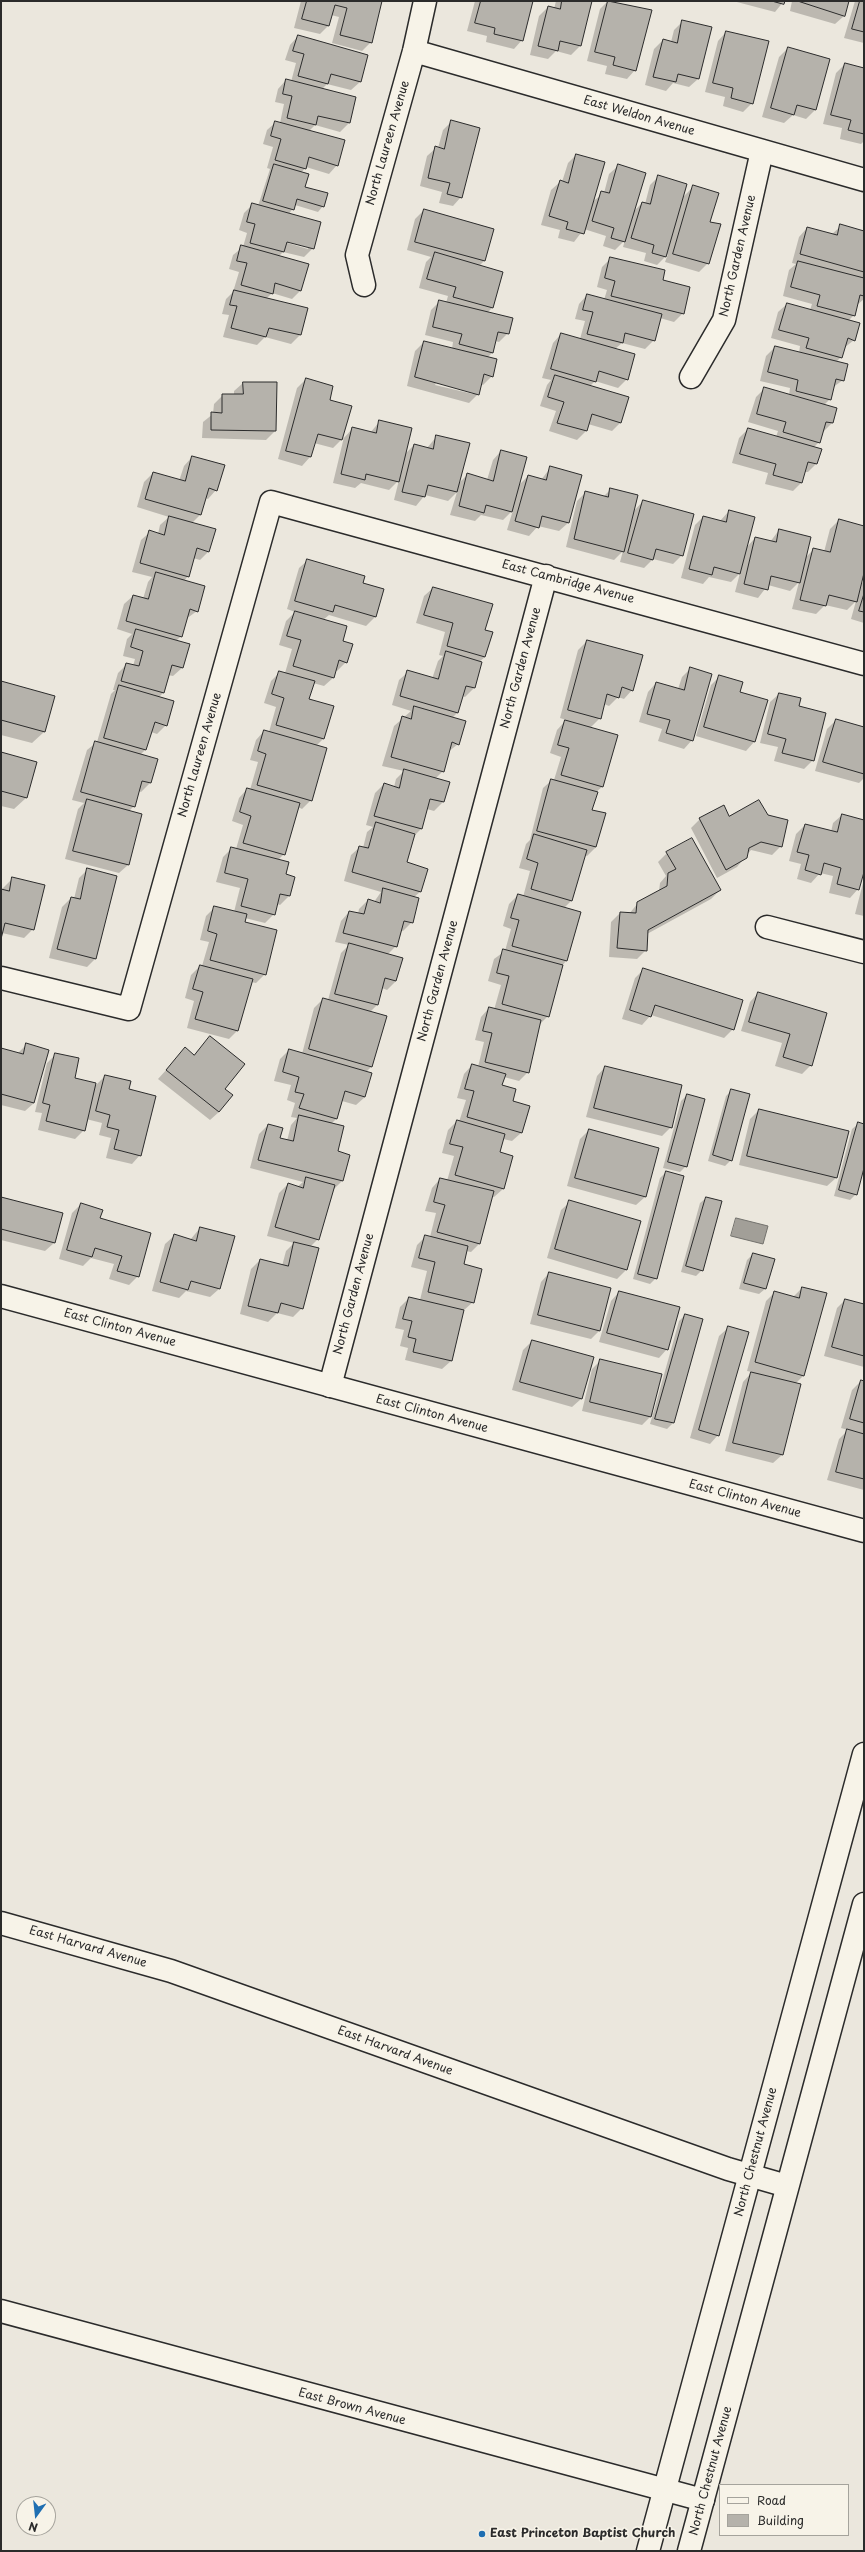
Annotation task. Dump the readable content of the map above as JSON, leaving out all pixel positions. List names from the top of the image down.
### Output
{
  "streets": {
    "street": [
      "East Weldon Avenue",
      "North Laureen Avenue",
      "North Garden Avenue",
      "East Cambridge Avenue",
      "East Clinton Avenue",
      "East Harvard Avenue",
      "North Chestnut Avenue",
      "East Brown Avenue"
    ]
  },
  "crossings": [
    ["East Weldon Avenue", "North Laureen Avenue"],
    ["East Weldon Avenue", "North Garden Avenue"],
    ["North Laureen Avenue", "East Cambridge Avenue"],
    ["North Garden Avenue", "East Cambridge Avenue"],
    ["North Garden Avenue", "East Clinton Avenue"],
    ["East Harvard Avenue", "North Chestnut Avenue"],
    ["North Chestnut Avenue", "East Brown Avenue"]
  ],
  "places": ["East Princeton Baptist Church"],
  "legend": ["Road", "Building"],
  "north": "bottom"
}
